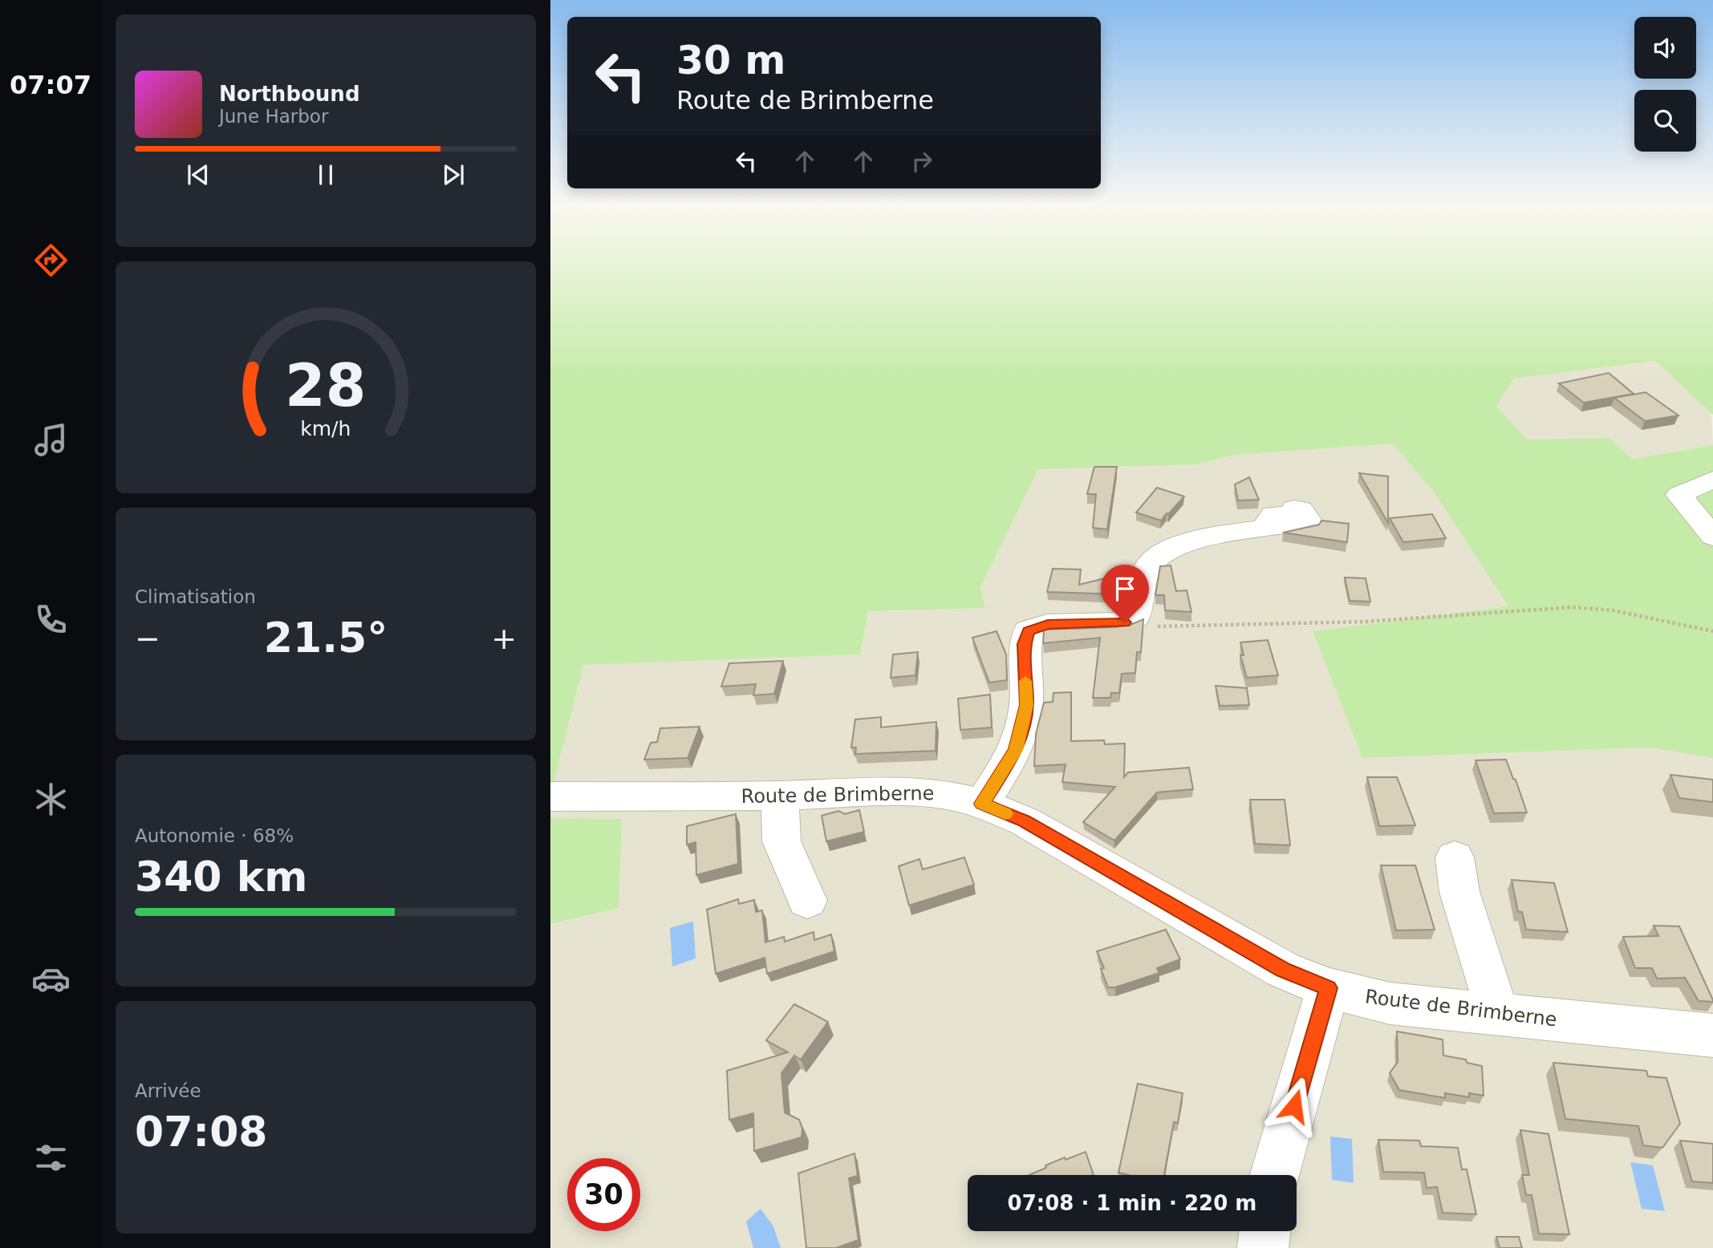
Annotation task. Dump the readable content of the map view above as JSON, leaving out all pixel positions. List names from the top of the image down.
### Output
{
  "streets": {
    "street": ["Route de Brimberne"]
  },
  "page": {
    "tabs": "07:07",
    "turn": ["30 m", "Route de Brimberne"],
    "song": ["Northbound", "June Harbor"],
    "tile": [
      "Climatisation",
      ["Autonomie · 68%", "340 km"],
      ["Arrivée", "07:08"]
    ],
    "heat": ["−", "21.5°", "+"],
    "limit": "30",
    "trip": "07:08 · 1 min · 220 m",
    "gauge": ["28", "km/h"]
  }
}
